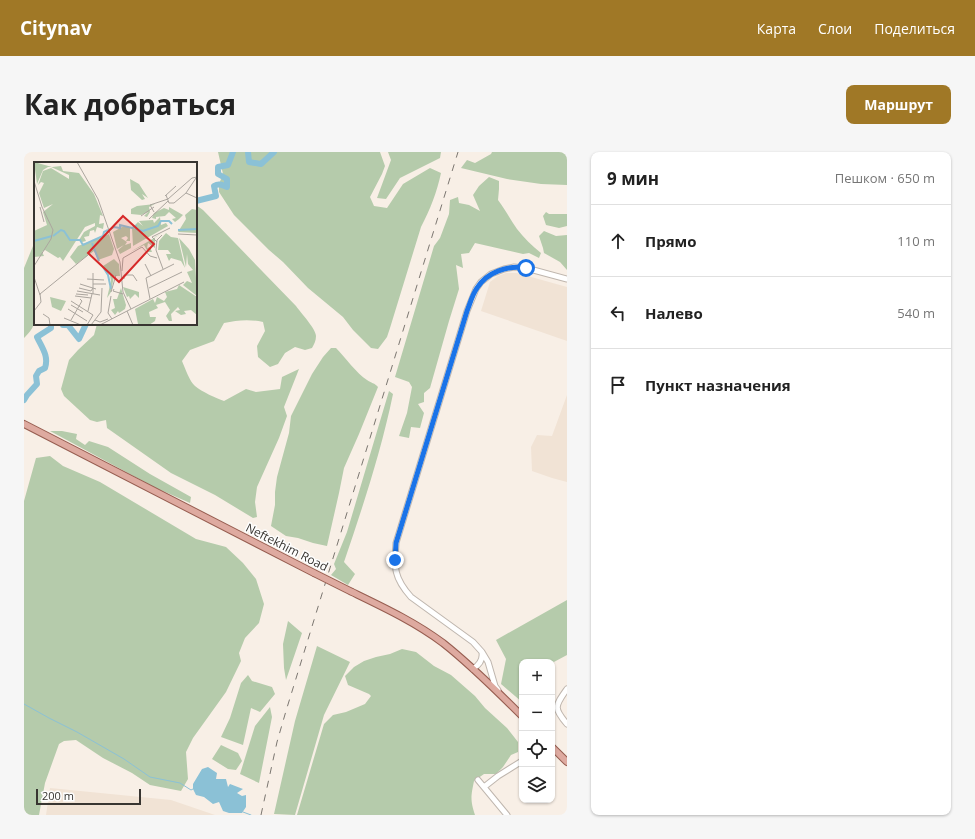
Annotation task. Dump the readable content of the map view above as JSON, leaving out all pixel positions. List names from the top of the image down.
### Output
{
  "streets": {
    "main road": ["Neftekhim Road"]
  },
  "scale_bar": "200 m",
  "page": {
    "header": "Citynav",
    "nav": ["Карта", "Слои", "Поделиться"],
    "title": "Как добраться",
    "buttons": "Маршрут",
    "heading": ["9 мин", "Пешком · 650 m"],
    "list": [
      ["Прямо", "110 m"],
      ["Налево", "540 m"],
      "Пункт назначения"
    ],
    "map_buttons": ["+", "−"],
    "scale": "200 m"
  }
}
